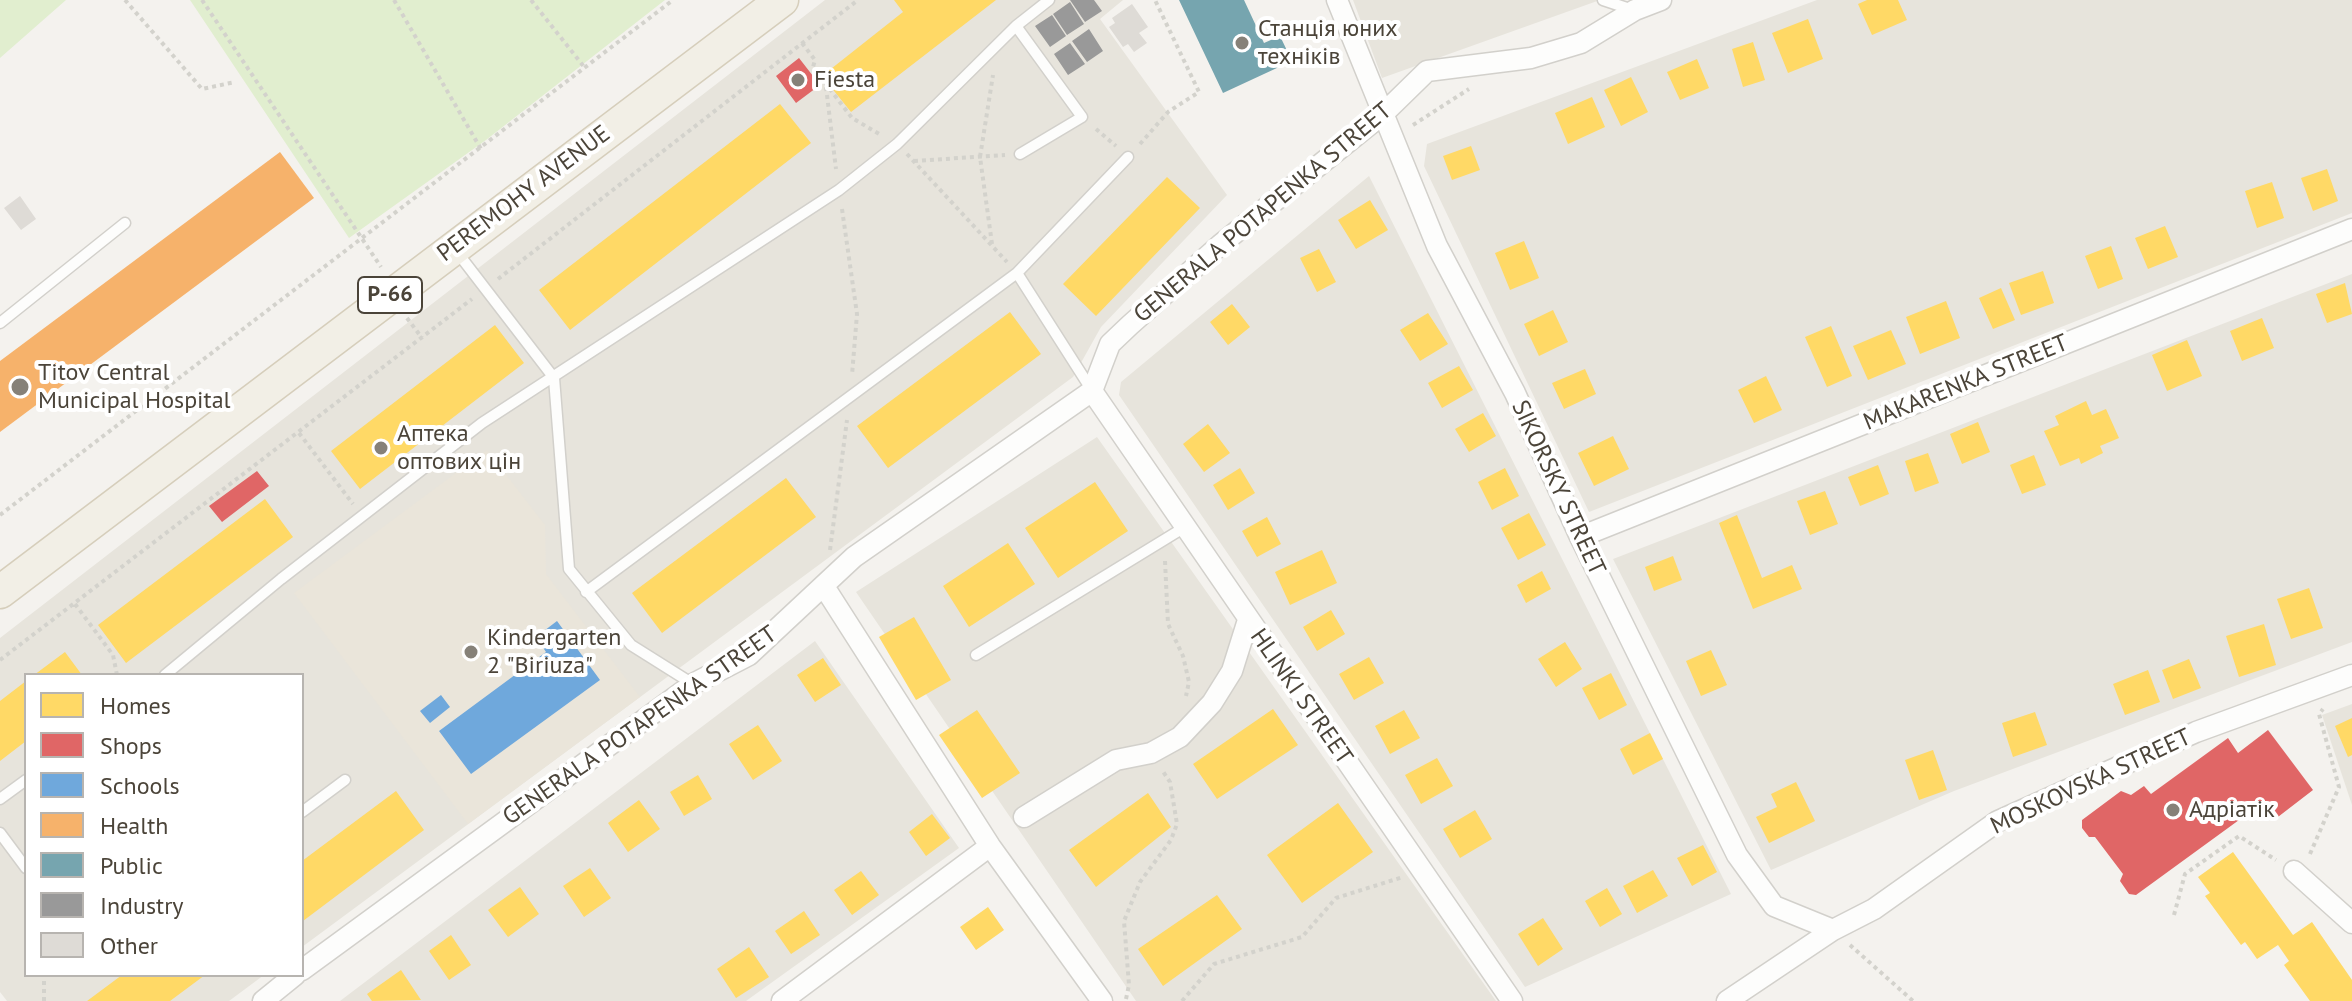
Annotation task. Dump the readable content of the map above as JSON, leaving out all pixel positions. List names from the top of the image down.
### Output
{
  "streets": {
    "main road": ["PEREMOHY AVENUE", "Р-66"],
    "street": [
      "GENERALA POTAPENKA STREET",
      "MAKARENKA STREET",
      "SIKORSKY STREET",
      "HLINKI STREET",
      "MOSKOVSKA STREET"
    ]
  },
  "crossings": [
    ["GENERALA POTAPENKA STREET", "SIKORSKY STREET"],
    ["GENERALA POTAPENKA STREET", "HLINKI STREET"],
    ["MAKARENKA STREET", "SIKORSKY STREET"],
    ["SIKORSKY STREET", "MOSKOVSKA STREET"]
  ],
  "places": [
    "Станція юних техніків",
    "Fiesta",
    "Titov Central Municipal Hospital",
    "Аптека оптових цін",
    "Kindergarten 2 \"Biriuza\"",
    "Адріатік"
  ],
  "legend": [
    "Homes",
    "Shops",
    "Schools",
    "Health",
    "Public",
    "Industry",
    "Other"
  ]
}
